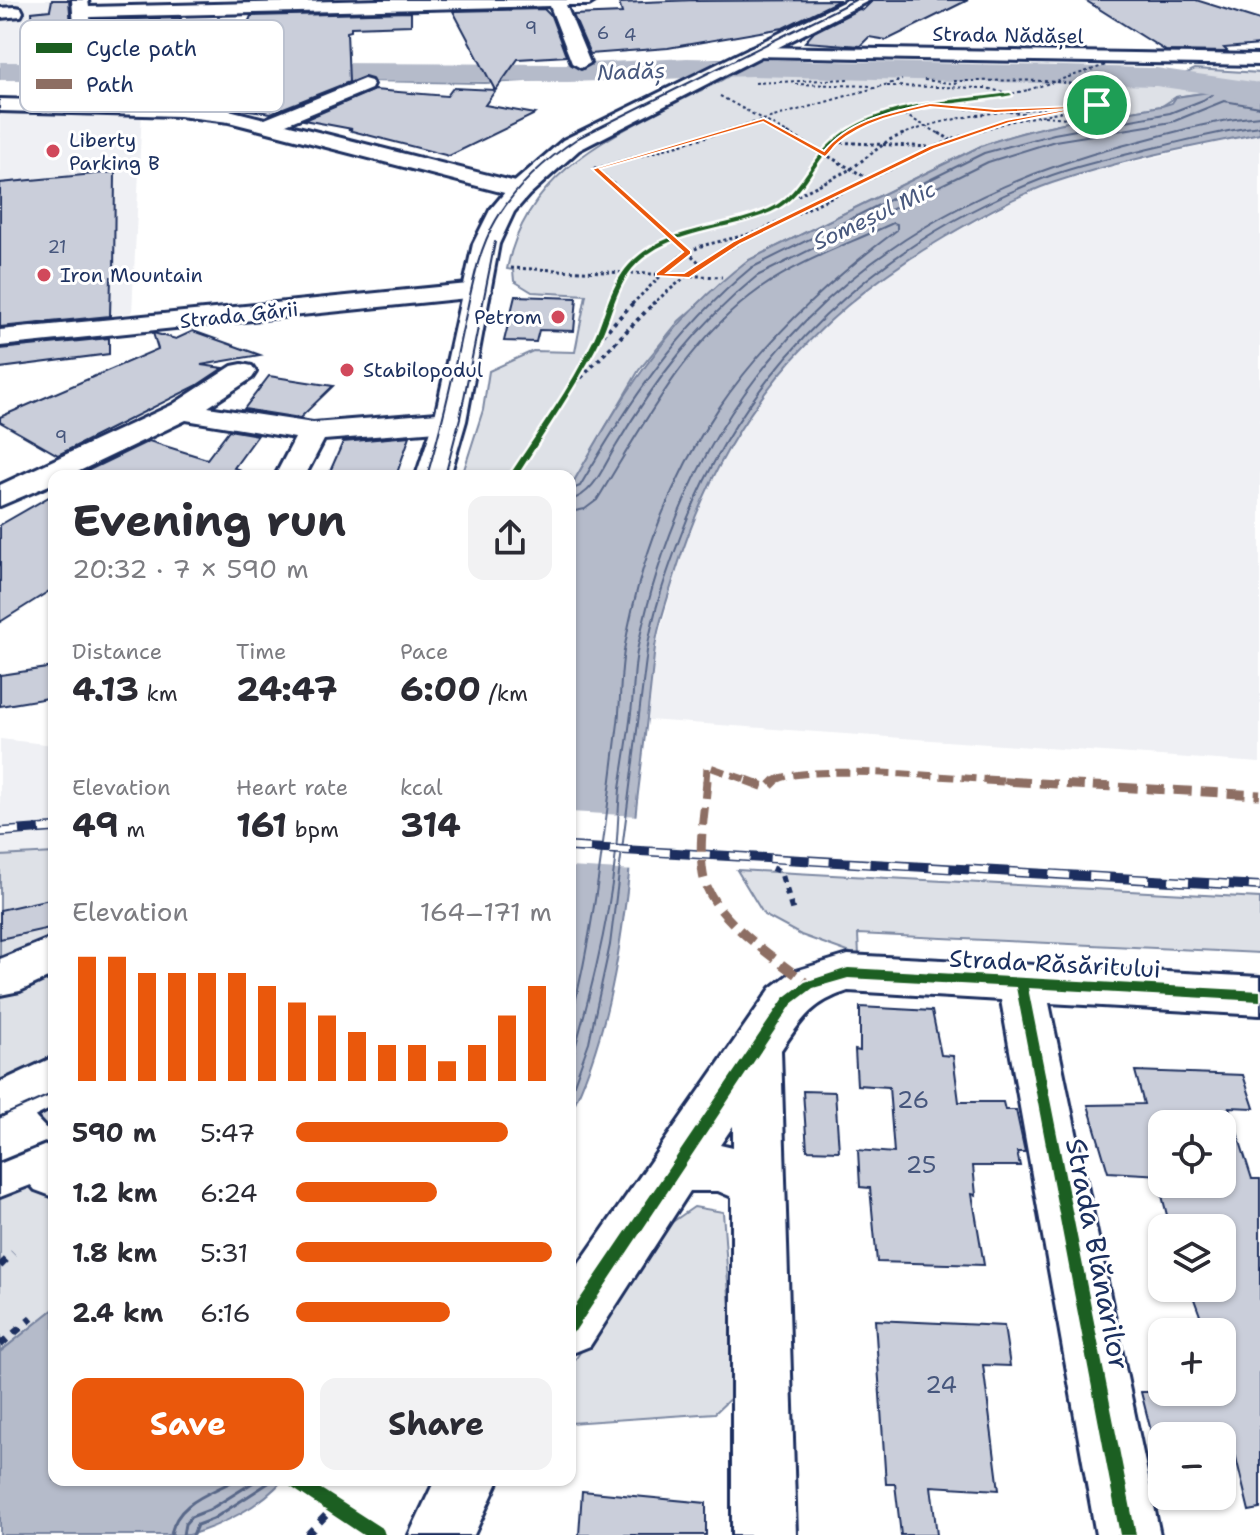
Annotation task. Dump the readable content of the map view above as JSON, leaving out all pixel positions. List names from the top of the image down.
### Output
{
  "streets": {
    "street": [
      "Strada Nădășel",
      "Strada Gării",
      "Strada Răsăritului",
      "Strada Blănarilor"
    ]
  },
  "crossings": [
    ["Strada Răsăritului", "Strada Blănarilor"]
  ],
  "water": ["Nadăș", "Someșul Mic"],
  "places": [
    "Liberty Parking B",
    "Iron Mountain",
    "Petrom",
    "Stabilopodul"
  ],
  "house_numbers": [
    "9",
    "6",
    "4",
    "21",
    "9",
    "26",
    "25",
    "24"
  ],
  "legend": ["Cycle path", "Path"],
  "page": {
    "heading": ["Evening run", "20:32 · 7 × 590 m"],
    "stats": [
      ["Distance", "4.13 km"],
      ["Time", "24:47"],
      ["Pace", "6:00 /km"],
      ["Elevation", "49 m"],
      ["Heart rate", "161 bpm"],
      ["kcal", "314"]
    ],
    "chart": ["Elevation", "164–171 m"],
    "list": [
      {
        "name": "590 m",
        "note": "5:47"
      },
      {
        "name": "1.2 km",
        "note": "6:24"
      },
      {
        "name": "1.8 km",
        "note": "5:31"
      },
      {
        "name": "2.4 km",
        "note": "6:16"
      }
    ],
    "map_buttons": ["+", "−"],
    "buttons": ["Save", "Share"]
  }
}
